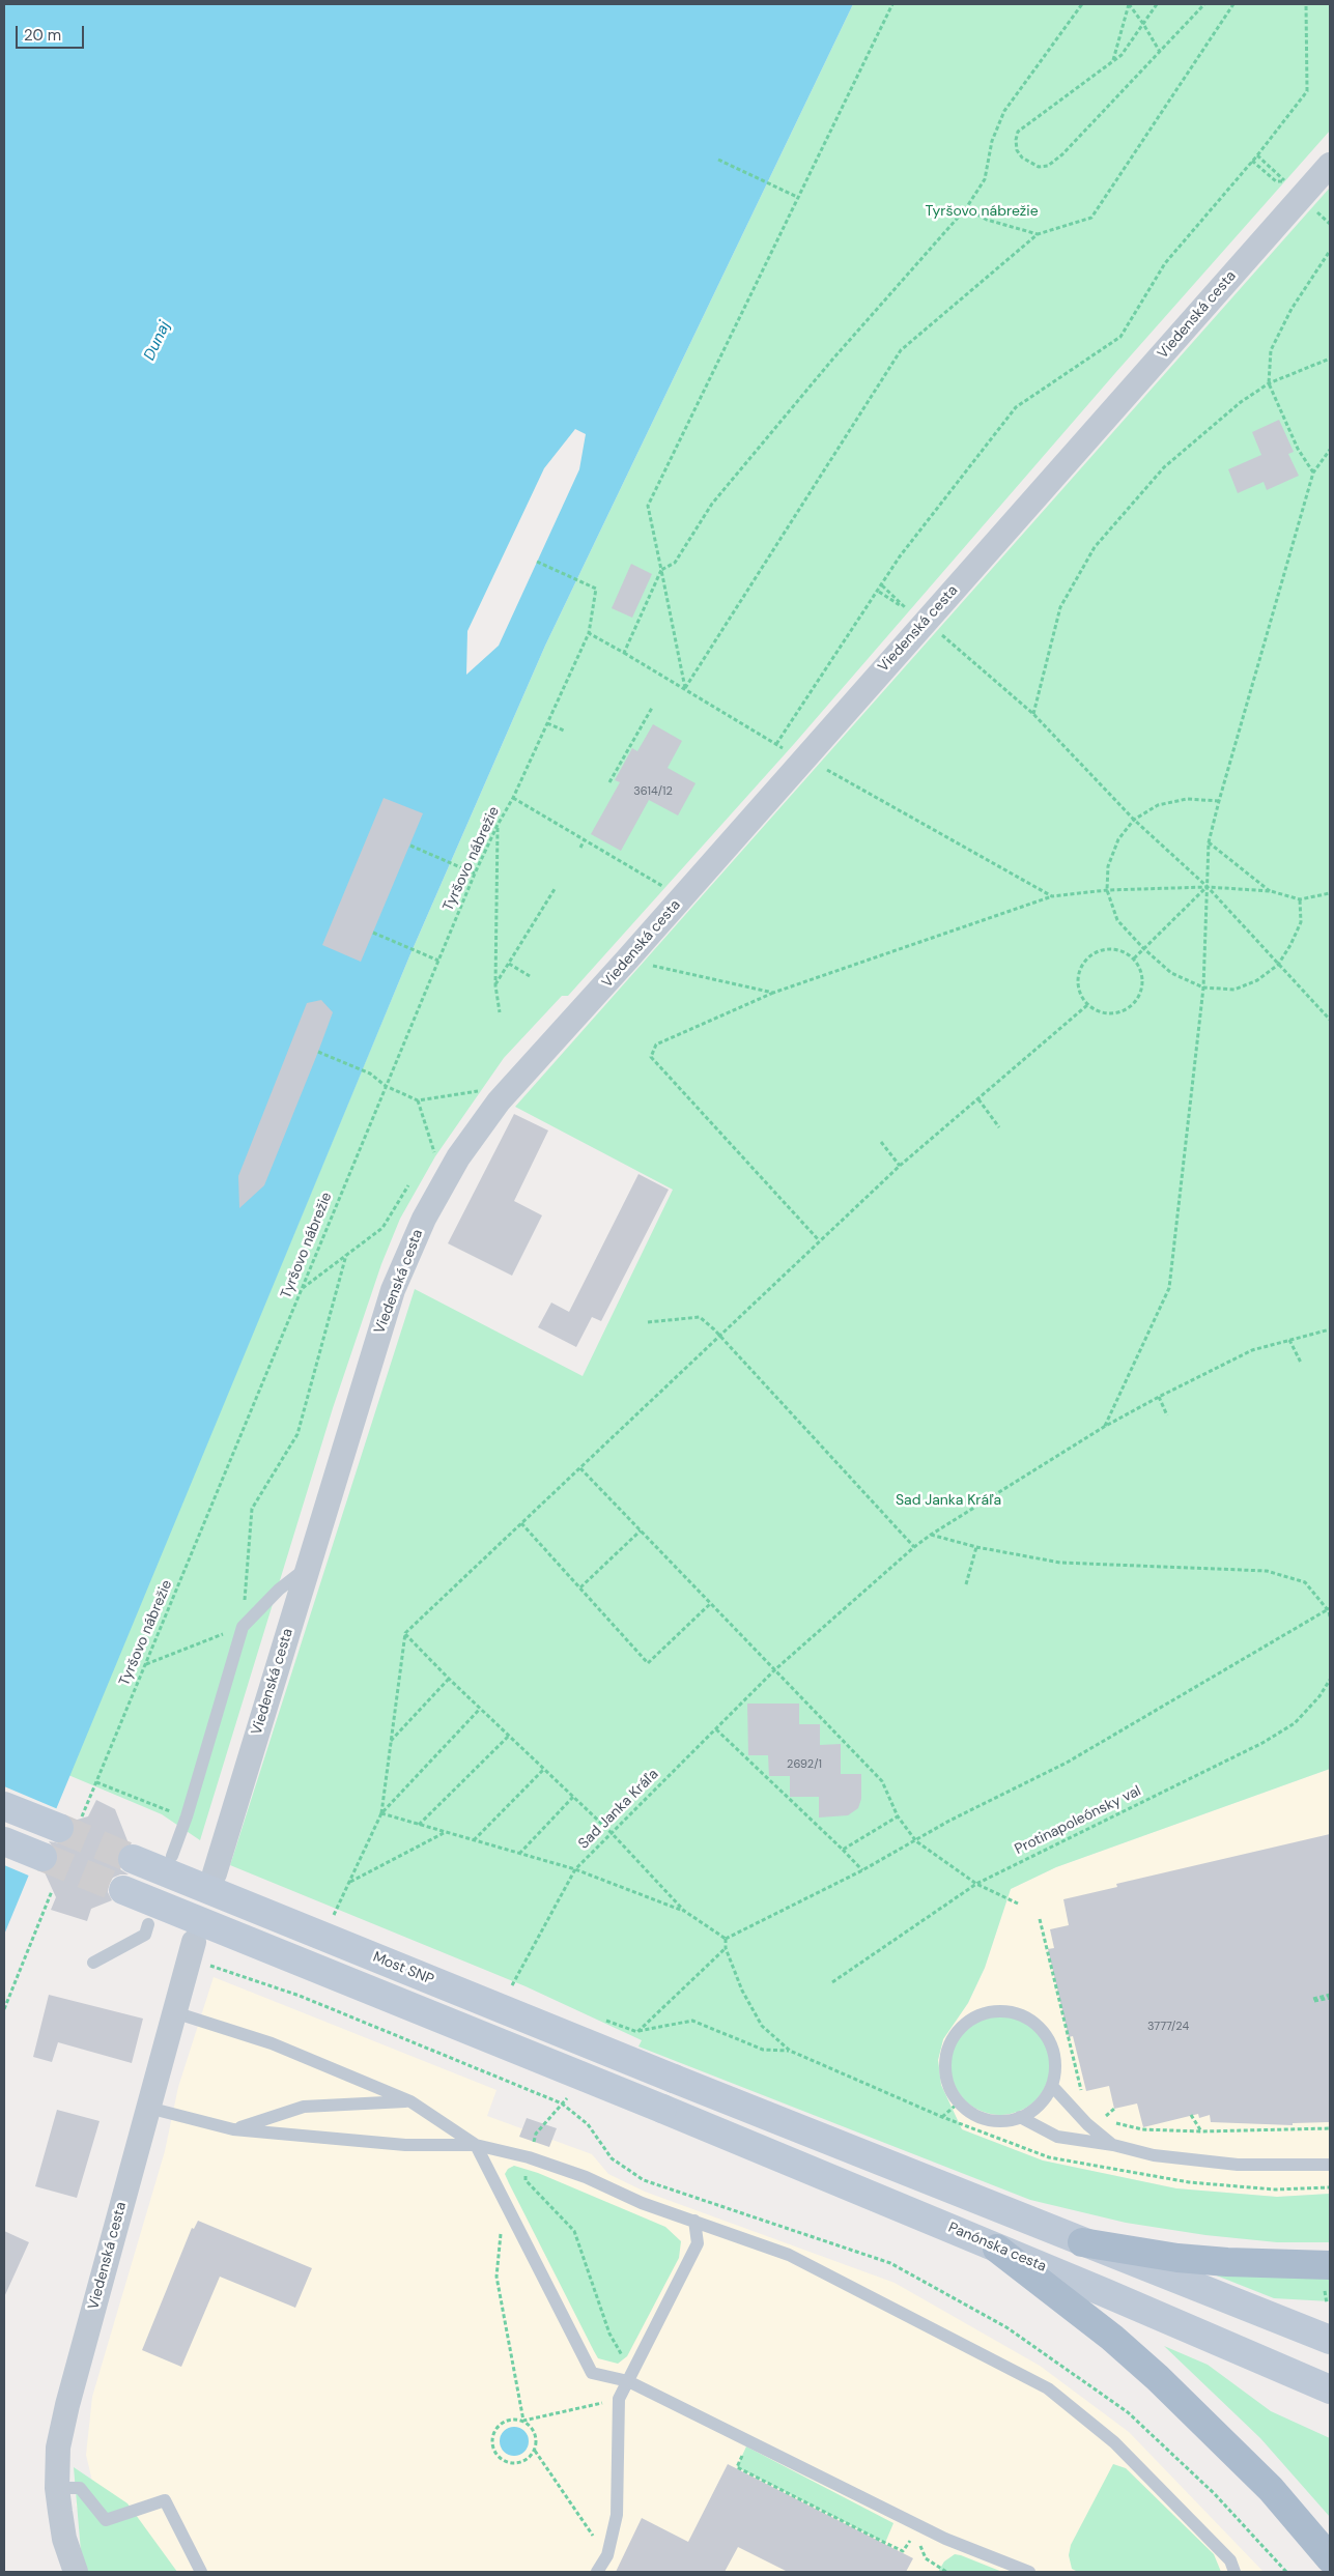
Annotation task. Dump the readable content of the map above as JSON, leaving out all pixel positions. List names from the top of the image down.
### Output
{
  "streets": {
    "main road": ["Most SNP", "Panónska cesta"],
    "street": ["Viedenská cesta"],
    "path": ["Tyršovo nábrežie", "Sad Janka Kráľa", "Protinapoleónsky val"]
  },
  "water": ["Dunaj"],
  "parks": ["Tyršovo nábrežie", "Sad Janka Kráľa"],
  "house_numbers": ["3614/12", "2692/1", "3777/24"],
  "scale_bar": "20 m"
}
